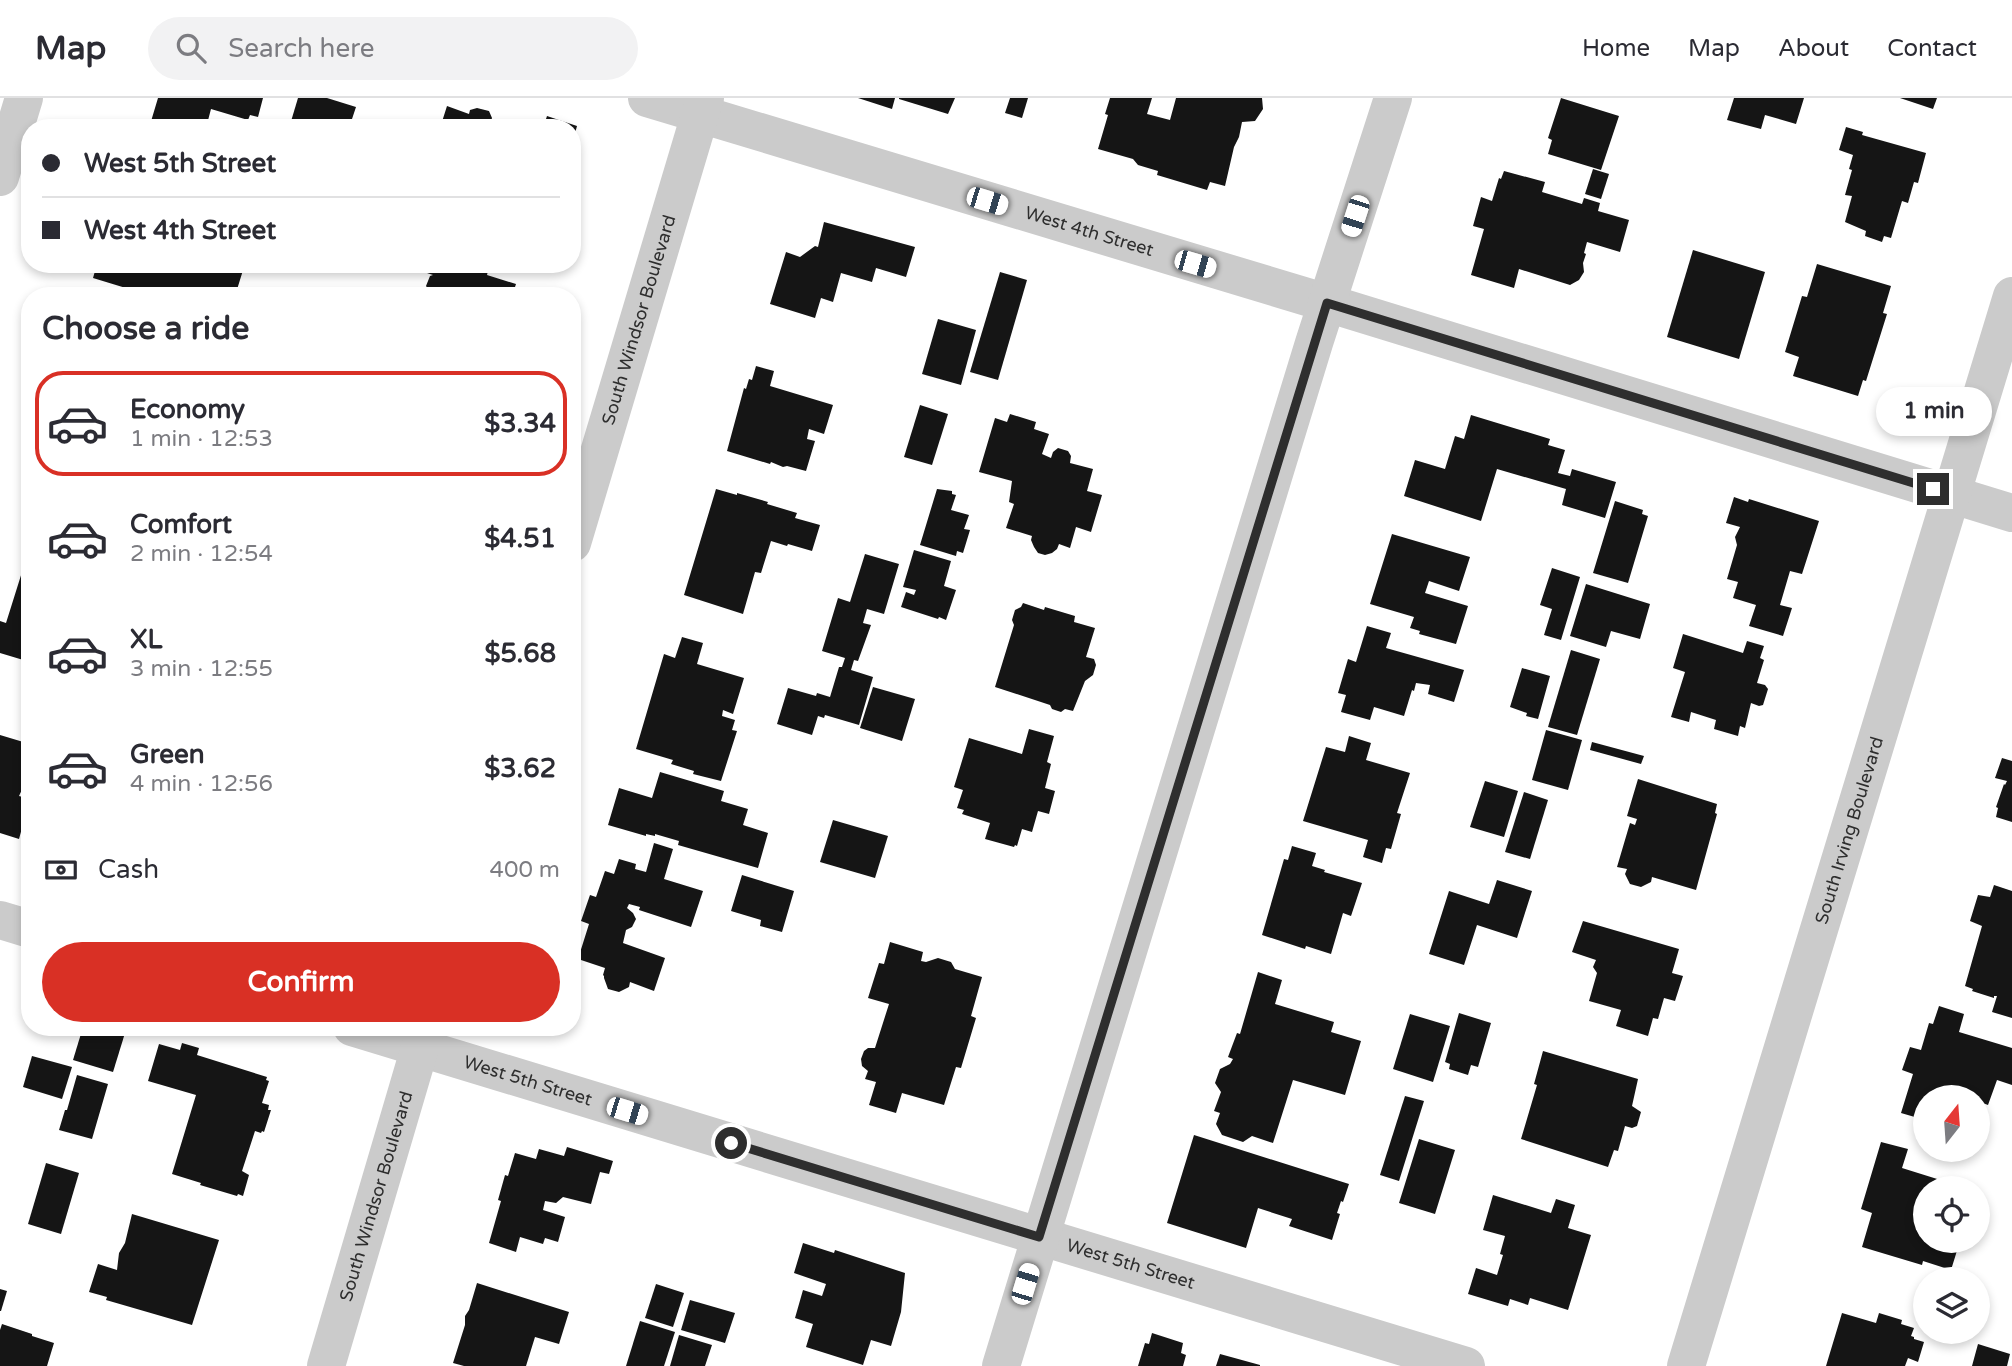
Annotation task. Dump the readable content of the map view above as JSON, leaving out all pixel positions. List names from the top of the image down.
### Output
{
  "streets": {
    "street": [
      "West 4th Street",
      "South Windsor Boulevard",
      "South Irving Boulevard",
      "West 5th Street"
    ]
  },
  "crossings": [
    ["West 4th Street", "South Windsor Boulevard"],
    ["West 4th Street", "South Irving Boulevard"],
    ["South Windsor Boulevard", "West 5th Street"]
  ],
  "north": "top",
  "page": {
    "header": "Map",
    "search": "Search here",
    "nav": [
      "Home",
      "Map",
      "About",
      "Contact"
    ],
    "banner": ["West 5th Street", "West 4th Street"],
    "heading": "Choose a ride",
    "list": [
      {
        "name": "Economy",
        "note": "1 min · 12:53",
        "value": "$3.34"
      },
      {
        "name": "Comfort",
        "note": "2 min · 12:54",
        "value": "$4.51"
      },
      {
        "name": "XL",
        "note": "3 min · 12:55",
        "value": "$5.68"
      },
      {
        "name": "Green",
        "note": "4 min · 12:56",
        "value": "$3.62"
      }
    ],
    "bubble": "1 min",
    "pay": ["Cash", "400 m"],
    "buttons": "Confirm"
  }
}
